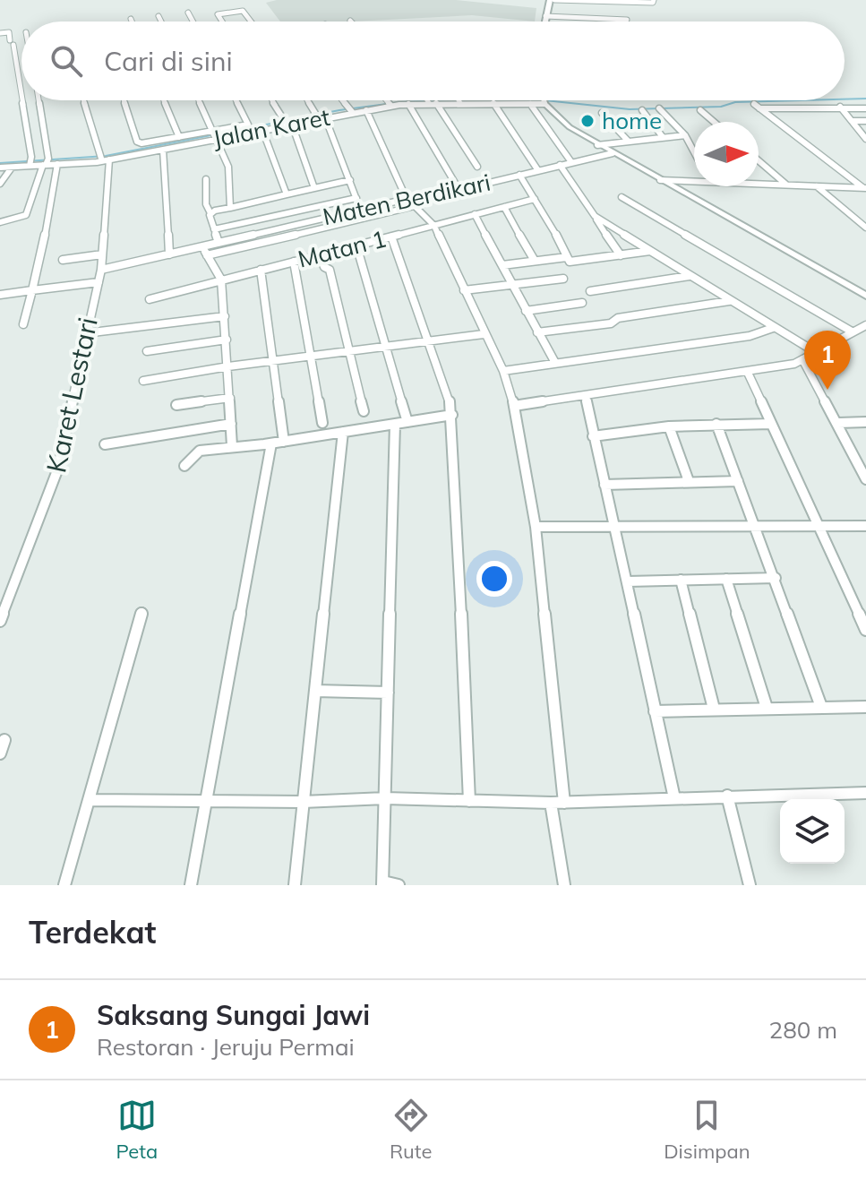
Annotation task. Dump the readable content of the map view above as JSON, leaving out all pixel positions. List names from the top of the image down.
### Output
{
  "streets": {
    "street": [
      "Jalan Karet",
      "Maten Berdikari",
      "Matan 1",
      "Karet Lestari"
    ]
  },
  "crossings": [
    ["Jalan Karet", "Karet Lestari"],
    ["Maten Berdikari", "Karet Lestari"]
  ],
  "places": ["home"],
  "north": "right",
  "page": {
    "search": "Cari di sini",
    "pins": "1",
    "heading": "Terdekat",
    "list": [
      {
        "mark": "1",
        "name": "Saksang Sungai Jawi",
        "note": "Restoran · Jeruju Permai",
        "value": "280 m"
      }
    ],
    "nav": ["Peta", "Rute", "Disimpan"]
  }
}
